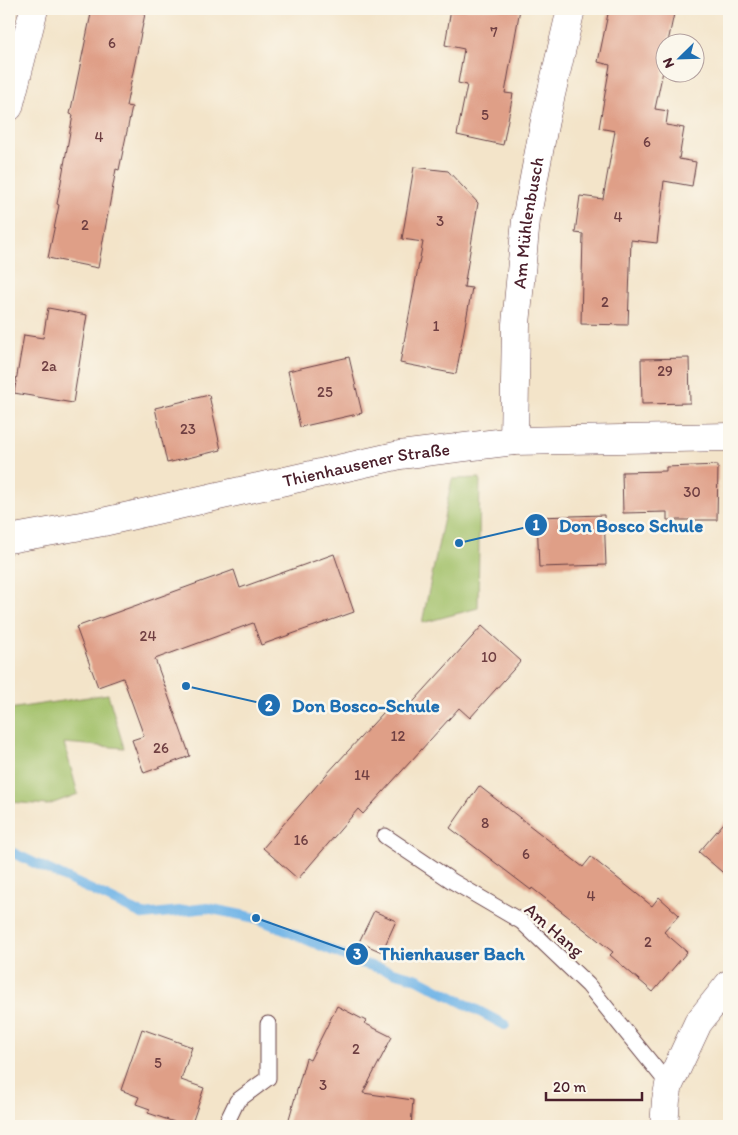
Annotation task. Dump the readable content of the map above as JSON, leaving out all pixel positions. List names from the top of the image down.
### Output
{
  "streets": {
    "street": ["Am Mühlenbusch", "Thienhausener Straße"],
    "lane": ["Am Hang"]
  },
  "crossings": [
    ["Am Mühlenbusch", "Thienhausener Straße"]
  ],
  "places": ["Don Bosco Schule", "Don Bosco-Schule", "Thienhauser Bach"],
  "house_numbers": [
    "7",
    "6",
    "5",
    "4",
    "6",
    "4",
    "3",
    "2",
    "2",
    "1",
    "2a",
    "29",
    "25",
    "23",
    "30",
    "24",
    "10",
    "12",
    "26",
    "14",
    "8",
    "16",
    "6",
    "4",
    "2",
    "2",
    "5",
    "3"
  ],
  "scale_bar": "20 m",
  "north": "bottom left"
}
